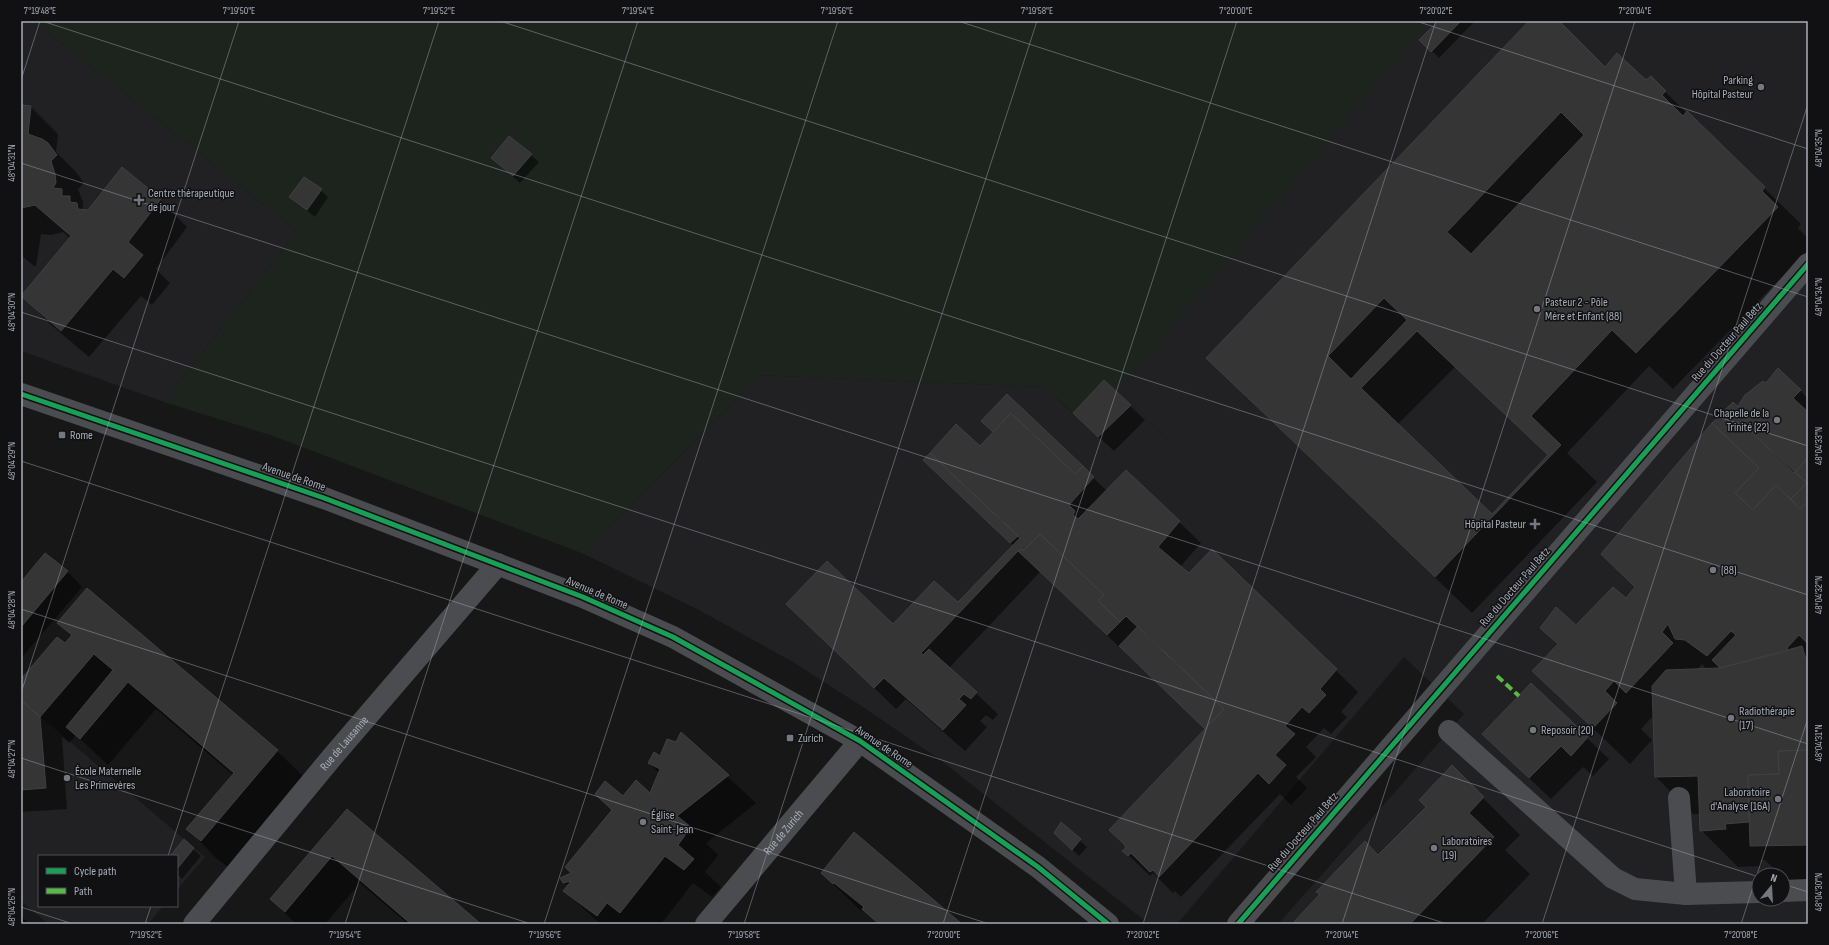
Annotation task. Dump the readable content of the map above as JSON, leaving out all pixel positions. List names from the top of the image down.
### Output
{
  "streets": {
    "street": [
      "Rue du Docteur Paul Betz",
      "Avenue de Rome",
      "Rue de Lausanne",
      "Rue de Zurich"
    ]
  },
  "crossings": [
    ["Avenue de Rome", "Rue de Lausanne"],
    ["Avenue de Rome", "Rue de Zurich"]
  ],
  "places": {
    "other": [
      "Parking Hôpital Pasteur",
      "Pasteur 2 - Pôle Mére et Enfant (88)",
      "Chapelle de la Trinité (22)",
      "(88)",
      "Radiothérapie (17)",
      "Reposoir (20)",
      "École Maternelle Les Primevères",
      "Laboratoire d'Analyse (16A)",
      "Église Saint-Jean",
      "Laboratoires (19)"
    ],
    "health": ["Centre thérapeutique de jour", "Hôpital Pasteur"],
    "transit": ["Rome", "Zurich"]
  },
  "legend": ["Cycle path", "Path"],
  "north": "top",
  "coordinates": [
    "7°19'48\"E",
    "7°19'50\"E",
    "7°19'52\"E",
    "7°19'54\"E",
    "7°19'56\"E",
    "7°19'58\"E",
    "7°20'00\"E",
    "7°20'02\"E",
    "7°20'04\"E",
    "48°04'35\"N",
    "48°04'31\"N",
    "48°04'34\"N",
    "48°04'30\"N",
    "48°04'33\"N",
    "48°04'29\"N",
    "48°04'32\"N",
    "48°04'28\"N",
    "48°04'27\"N",
    "48°04'26\"N",
    "7°20'06\"E",
    "7°20'08\"E"
  ]
}
